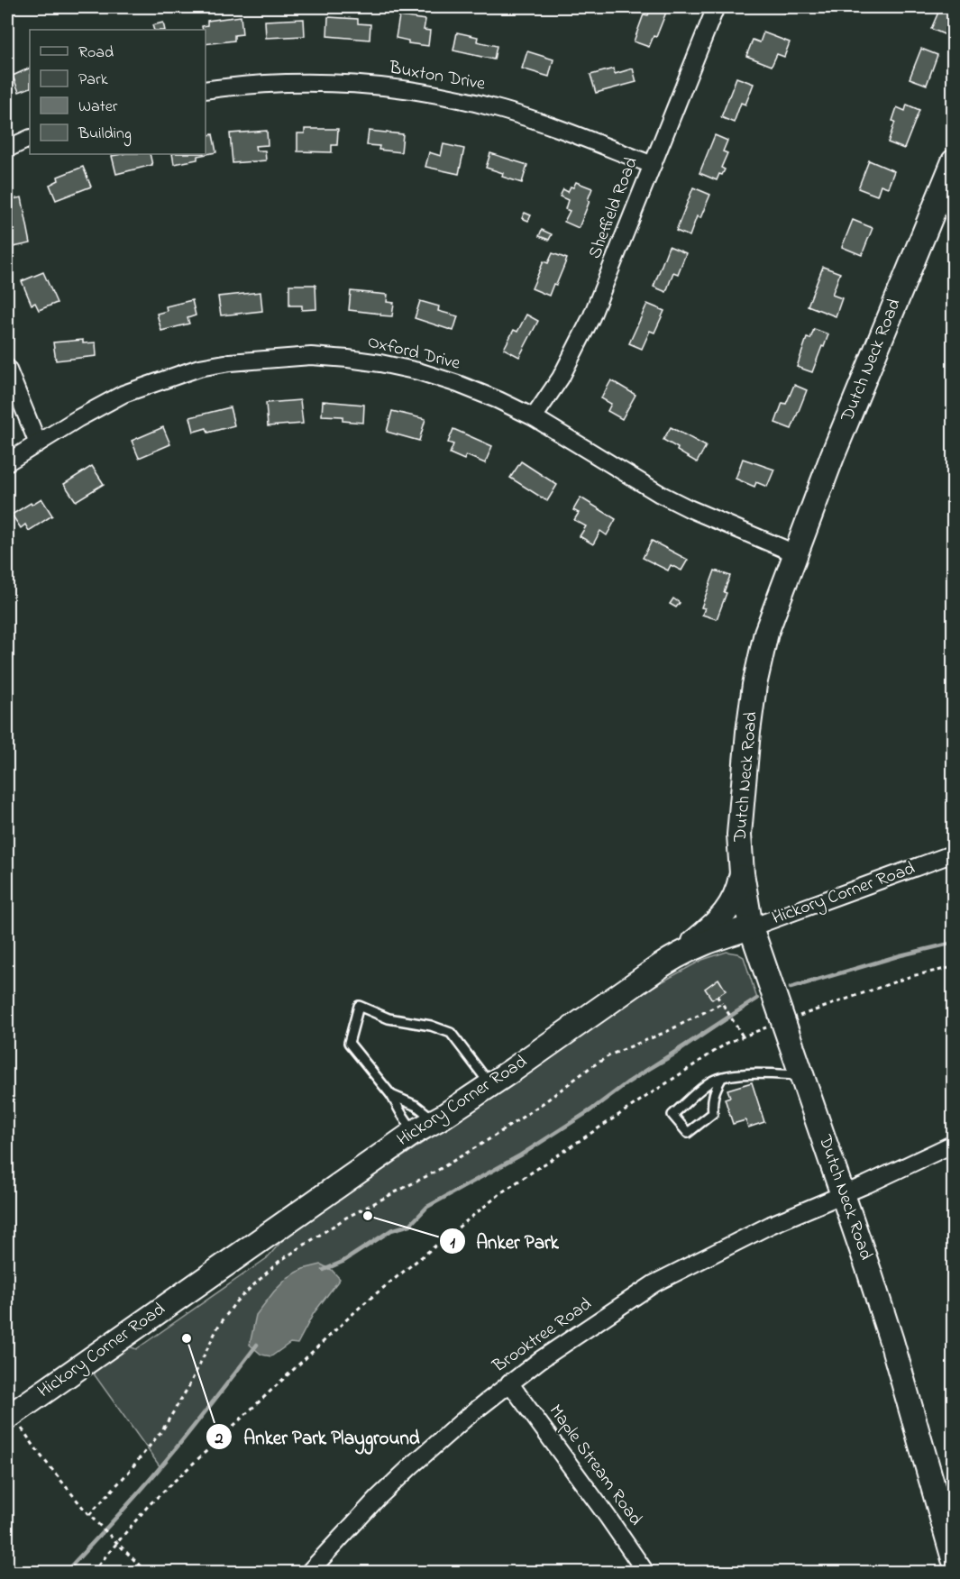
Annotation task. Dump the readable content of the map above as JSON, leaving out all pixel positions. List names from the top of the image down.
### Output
{
  "streets": {
    "street": [
      "Buxton Drive",
      "Sheffield Road",
      "Oxford Drive",
      "Dutch Neck Road",
      "Hickory Corner Road",
      "Brooktree Road",
      "Maple Stream Road"
    ]
  },
  "crossings": [
    ["Buxton Drive", "Sheffield Road"],
    ["Sheffield Road", "Oxford Drive"],
    ["Oxford Drive", "Dutch Neck Road"],
    ["Dutch Neck Road", "Hickory Corner Road"],
    ["Dutch Neck Road", "Brooktree Road"],
    ["Brooktree Road", "Maple Stream Road"]
  ],
  "places": ["Anker Park", "Anker Park Playground"],
  "legend": [
    "Road",
    "Park",
    "Water",
    "Building"
  ]
}
